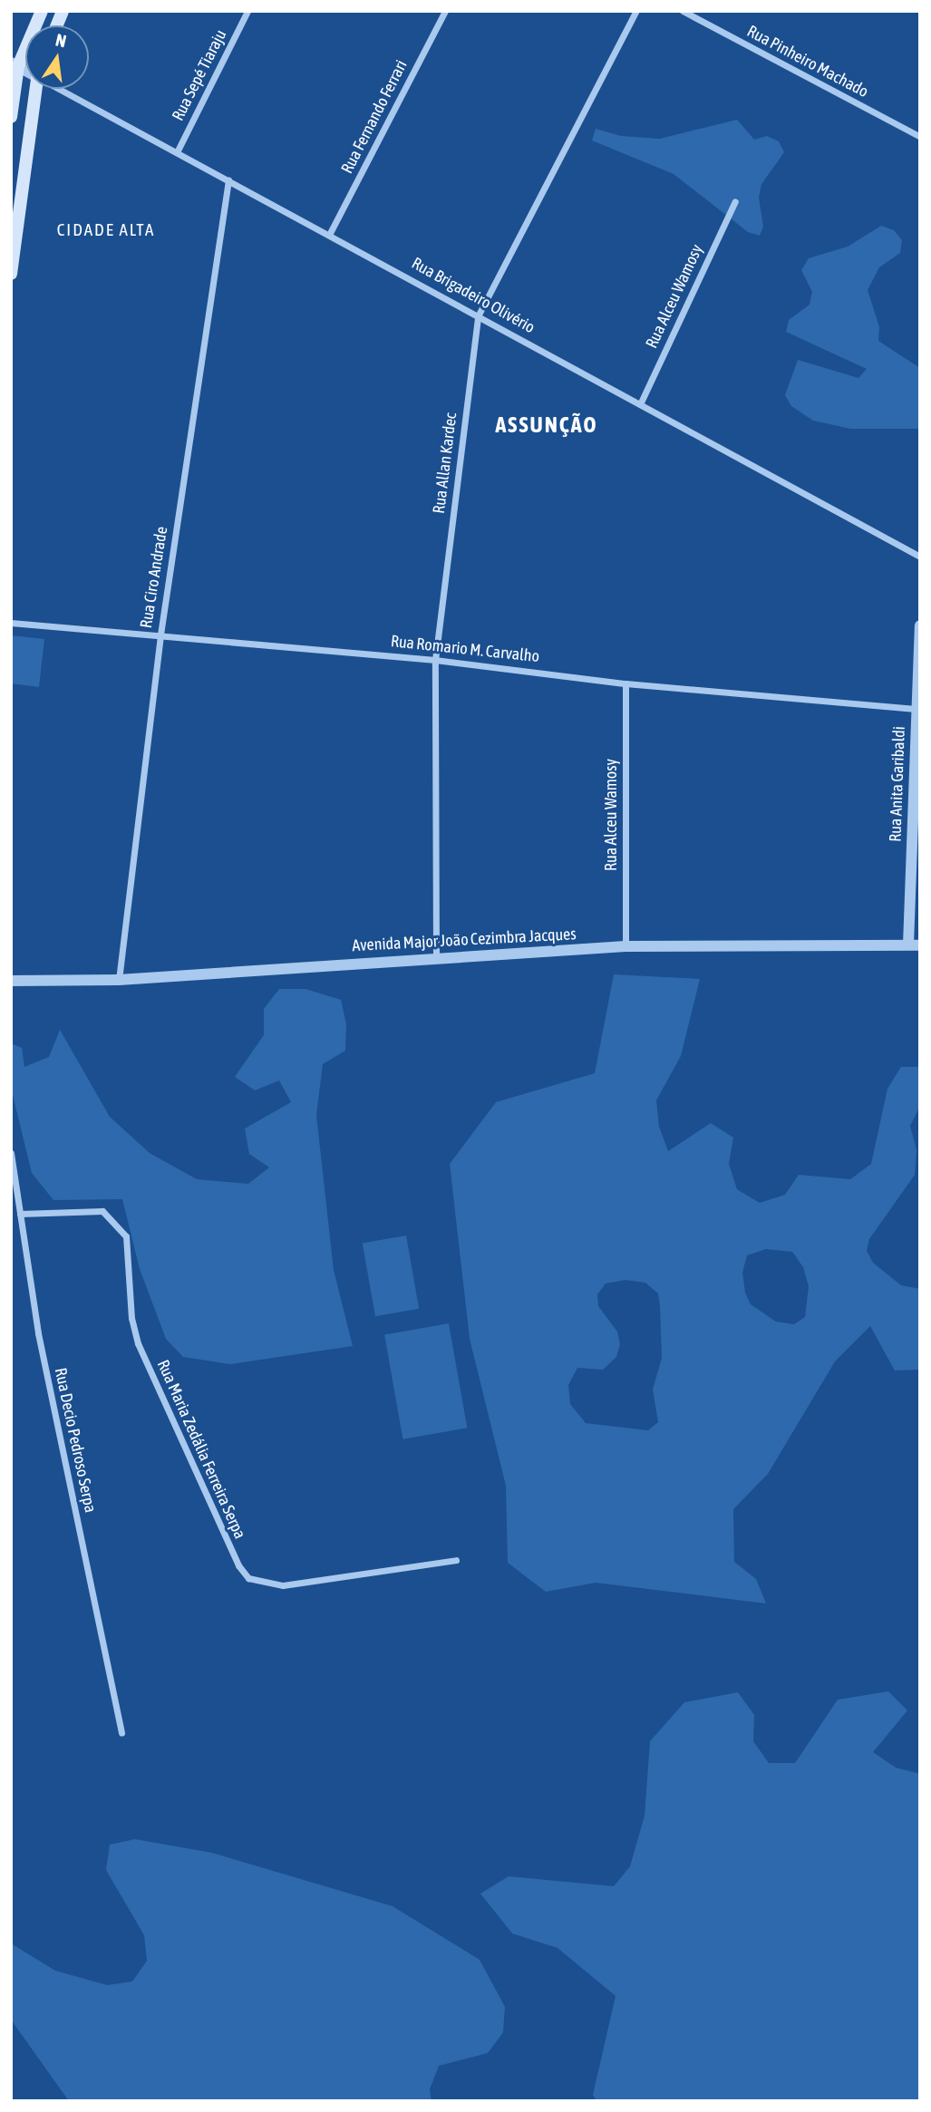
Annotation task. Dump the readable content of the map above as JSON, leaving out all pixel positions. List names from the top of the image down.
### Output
{
  "streets": {
    "street": [
      "Rua Pinheiro Machado",
      "Rua Sepé Tiaraju",
      "Rua Fernando Ferrari",
      "Rua Brigadeiro Olivério",
      "Rua Alceu Wamosy",
      "Rua Allan Kardec",
      "Rua Ciro Andrade",
      "Rua Romario M. Carvalho",
      "Rua Anita Garibaldi",
      "Avenida Major João Cezimbra Jacques",
      "Rua Decio Pedroso Serpa",
      "Rua Maria Zedália Ferreira Serpa"
    ]
  },
  "crossings": [
    ["Rua Sepé Tiaraju", "Rua Brigadeiro Olivério"],
    ["Rua Fernando Ferrari", "Rua Brigadeiro Olivério"],
    ["Rua Brigadeiro Olivério", "Rua Alceu Wamosy"],
    ["Rua Brigadeiro Olivério", "Rua Allan Kardec"],
    ["Rua Brigadeiro Olivério", "Rua Ciro Andrade"],
    ["Rua Alceu Wamosy", "Rua Romario M. Carvalho"],
    ["Rua Alceu Wamosy", "Avenida Major João Cezimbra Jacques"],
    ["Rua Allan Kardec", "Rua Romario M. Carvalho"],
    ["Rua Allan Kardec", "Avenida Major João Cezimbra Jacques"],
    ["Rua Ciro Andrade", "Rua Romario M. Carvalho"],
    ["Rua Ciro Andrade", "Avenida Major João Cezimbra Jacques"],
    ["Rua Romario M. Carvalho", "Rua Anita Garibaldi"],
    ["Rua Anita Garibaldi", "Avenida Major João Cezimbra Jacques"],
    ["Rua Decio Pedroso Serpa", "Rua Maria Zedália Ferreira Serpa"]
  ],
  "districts": ["CIDADE ALTA", "ASSUNÇÃO"],
  "north": "top"
}
